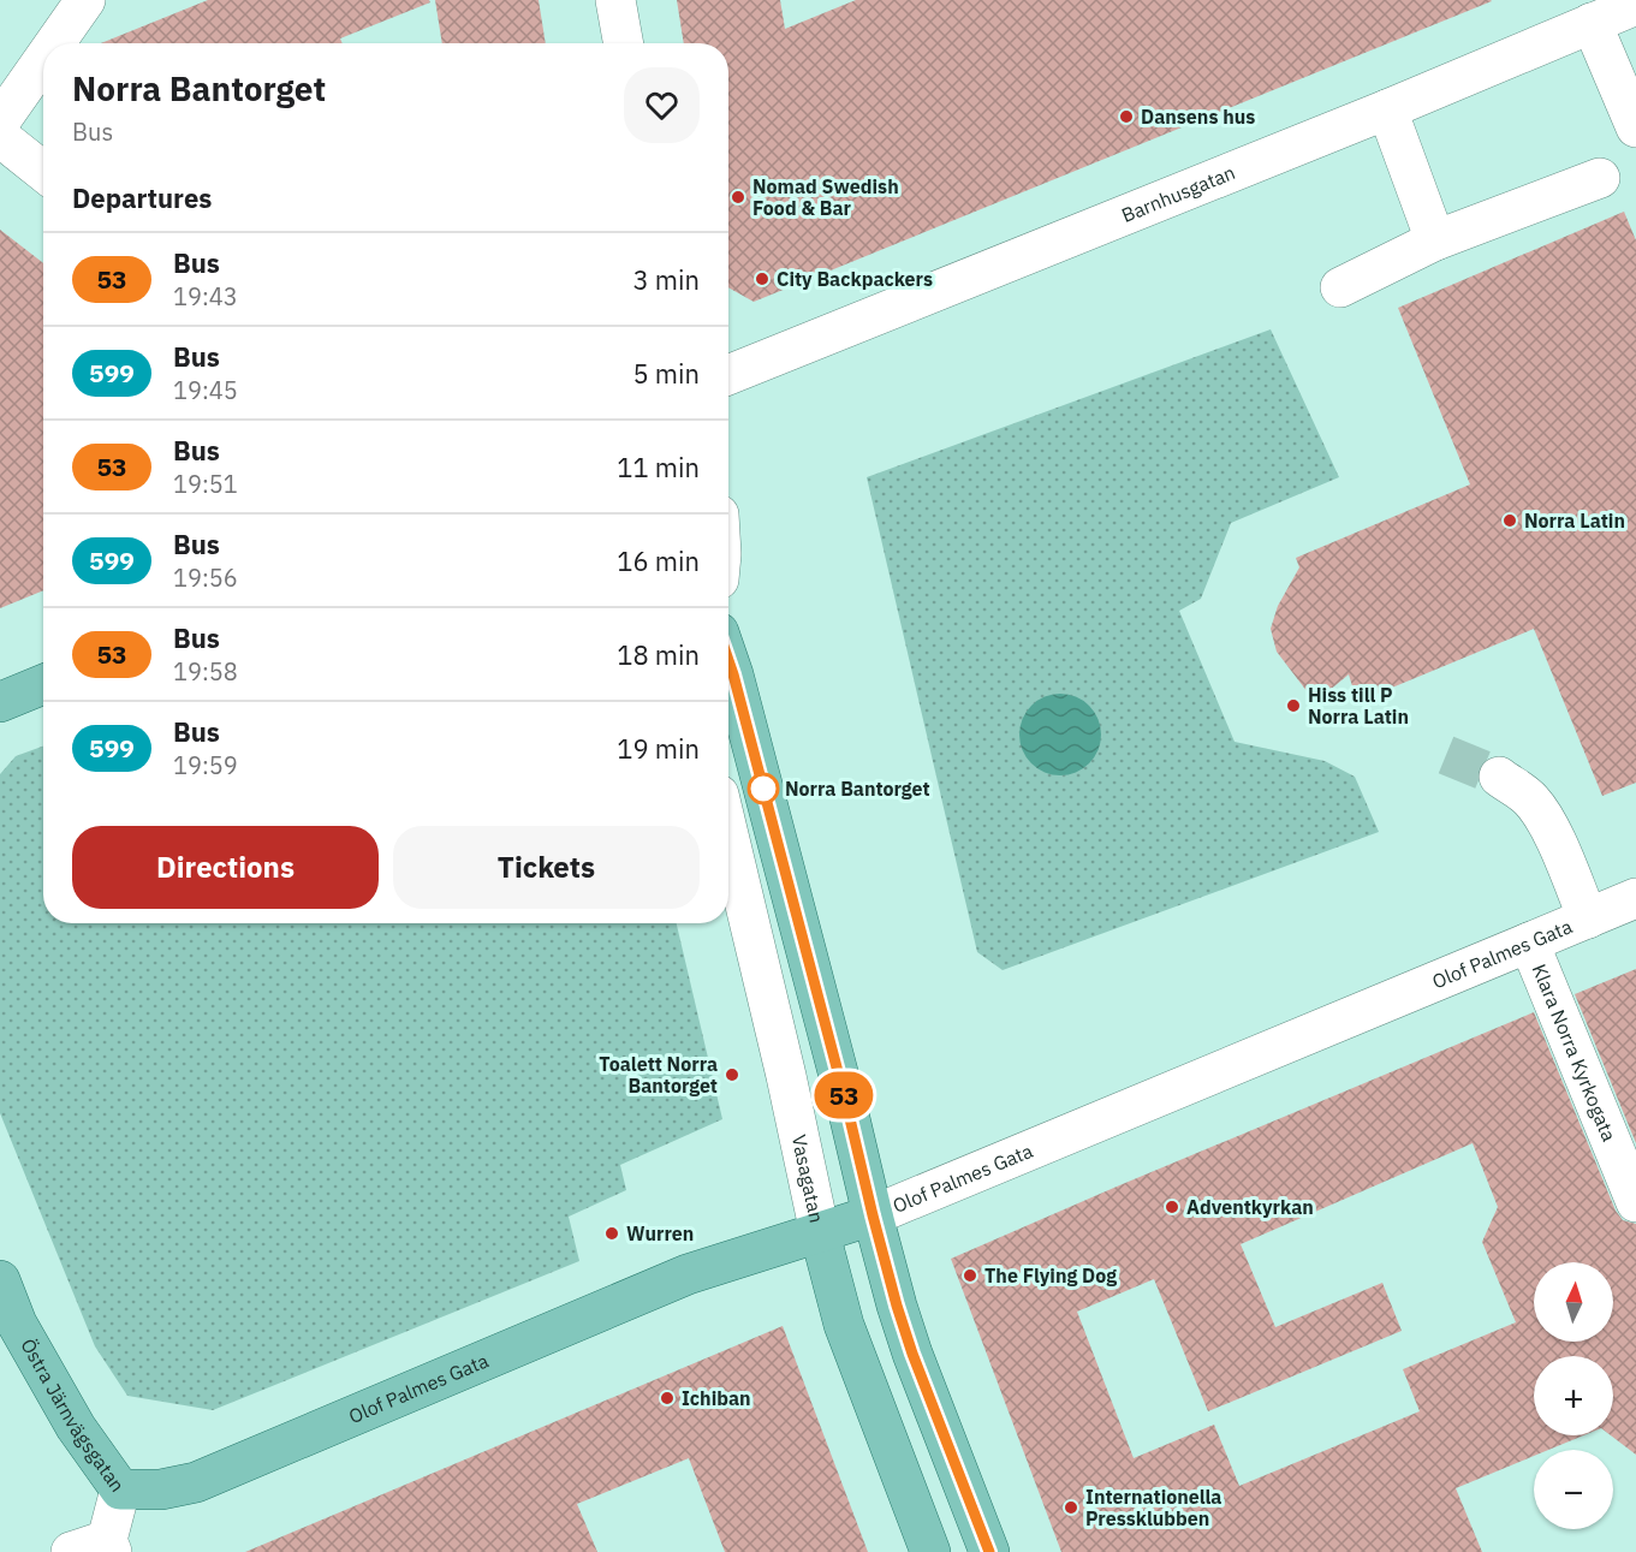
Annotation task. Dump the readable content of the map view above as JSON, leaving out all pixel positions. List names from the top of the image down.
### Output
{
  "streets": {
    "main road": ["Olof Palmes Gata", "Vasagatan", "Östra Järnvägsgatan"],
    "street": ["Barnhusgatan", "Klara Norra Kyrkogata"]
  },
  "crossings": [
    ["Olof Palmes Gata", "Klara Norra Kyrkogata"],
    ["Olof Palmes Gata", "Vasagatan"],
    ["Olof Palmes Gata", "Östra Järnvägsgatan"]
  ],
  "places": [
    "Dansens hus",
    "Nomad Swedish Food & Bar",
    "City Backpackers",
    "Norra Latin",
    "Hiss till P Norra Latin",
    "Norra Bantorget",
    "Toalett Norra Bantorget",
    "Adventkyrkan",
    "Wurren",
    "The Flying Dog",
    "Ichiban",
    "Internationella Pressklubben"
  ],
  "lines": ["bus line 53"],
  "north": "top",
  "page": {
    "on_map": "53",
    "heading": [
      ["Norra Bantorget", "Bus"],
      "Departures"
    ],
    "list": [
      {
        "mark": "53",
        "name": "Bus",
        "note": "19:43",
        "value": "3 min"
      },
      {
        "mark": "599",
        "name": "Bus",
        "note": "19:45",
        "value": "5 min"
      },
      {
        "mark": "53",
        "name": "Bus",
        "note": "19:51",
        "value": "11 min"
      },
      {
        "mark": "599",
        "name": "Bus",
        "note": "19:56",
        "value": "16 min"
      },
      {
        "mark": "53",
        "name": "Bus",
        "note": "19:58",
        "value": "18 min"
      },
      {
        "mark": "599",
        "name": "Bus",
        "note": "19:59",
        "value": "19 min"
      }
    ],
    "buttons": ["Directions", "Tickets"],
    "map_buttons": ["+", "−"]
  }
}
